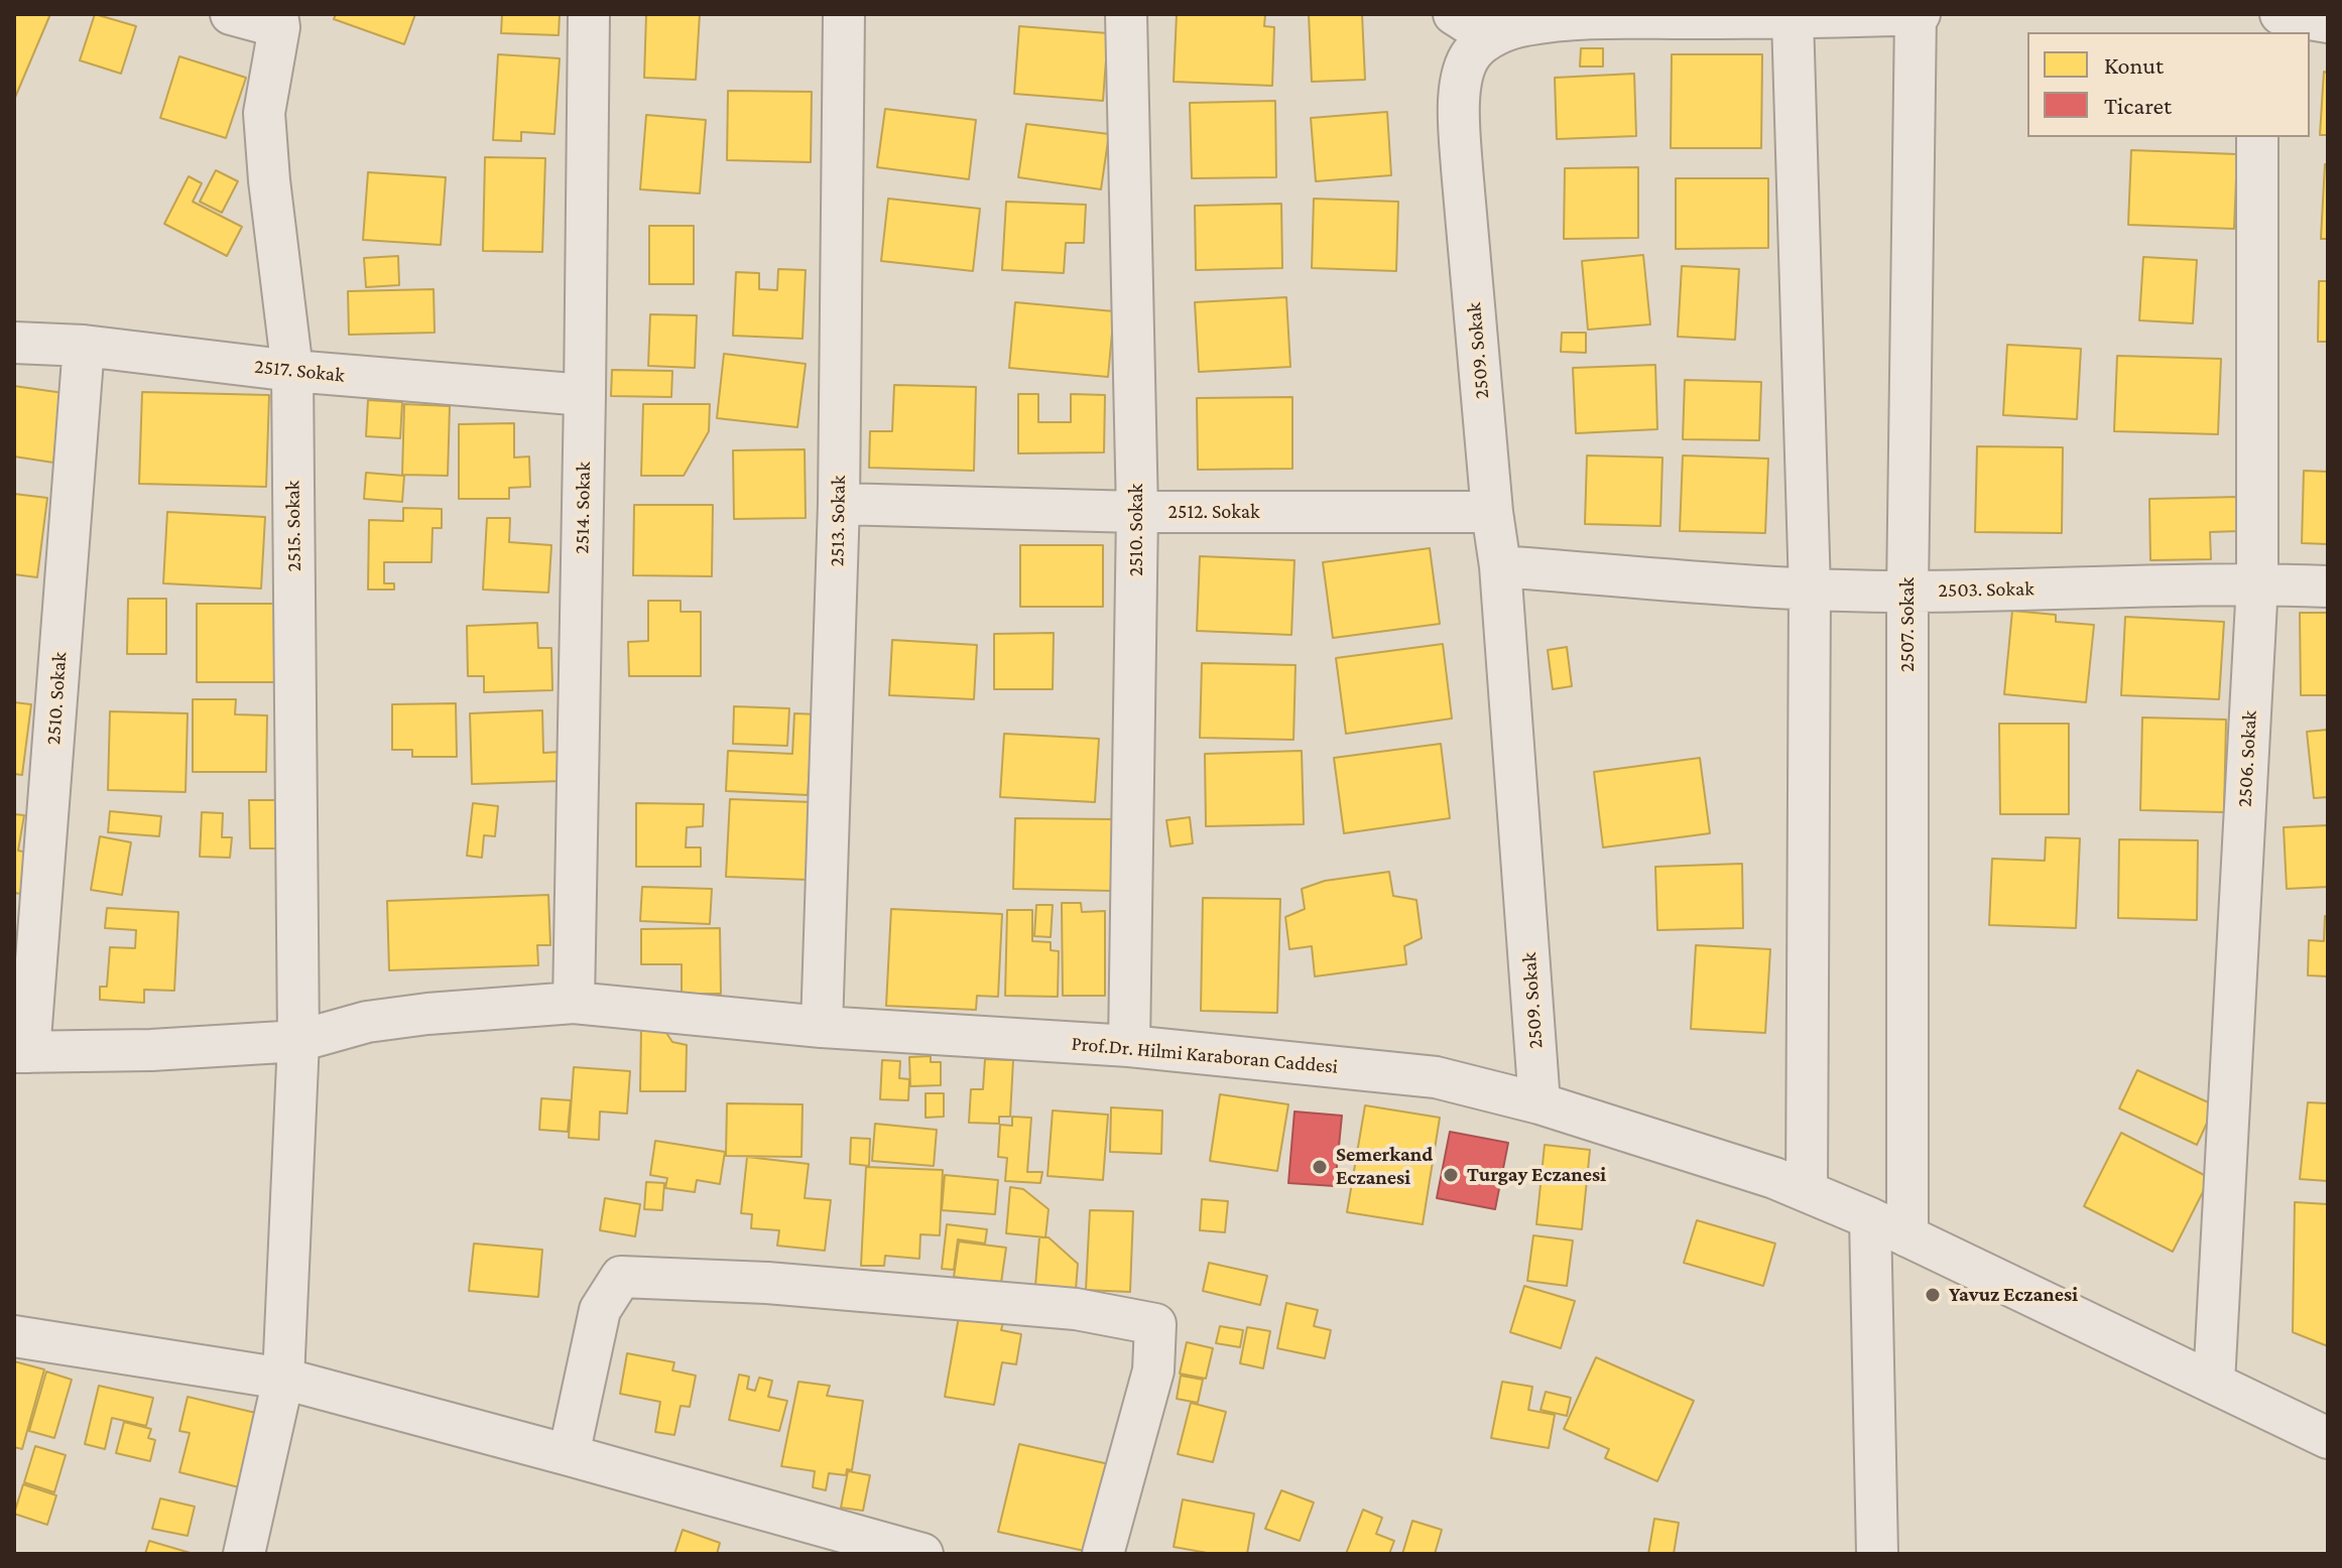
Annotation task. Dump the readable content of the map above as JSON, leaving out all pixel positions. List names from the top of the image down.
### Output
{
  "streets": {
    "street": [
      "2509. Sokak",
      "2517. Sokak",
      "2514. Sokak",
      "2512. Sokak",
      "2513. Sokak",
      "2515. Sokak",
      "2510. Sokak",
      "2503. Sokak",
      "2507. Sokak",
      "2506. Sokak",
      "Prof.Dr. Hilmi Karaboran Caddesi"
    ]
  },
  "crossings": [
    ["2509. Sokak", "2512. Sokak"],
    ["2509. Sokak", "2503. Sokak"],
    ["2509. Sokak", "Prof.Dr. Hilmi Karaboran Caddesi"],
    ["2517. Sokak", "2514. Sokak"],
    ["2517. Sokak", "2515. Sokak"],
    ["2517. Sokak", "2510. Sokak"],
    ["2514. Sokak", "Prof.Dr. Hilmi Karaboran Caddesi"],
    ["2512. Sokak", "2513. Sokak"],
    ["2512. Sokak", "2510. Sokak"],
    ["2513. Sokak", "Prof.Dr. Hilmi Karaboran Caddesi"],
    ["2515. Sokak", "Prof.Dr. Hilmi Karaboran Caddesi"],
    ["2510. Sokak", "Prof.Dr. Hilmi Karaboran Caddesi"],
    ["2503. Sokak", "2507. Sokak"],
    ["2503. Sokak", "2506. Sokak"],
    ["2507. Sokak", "Prof.Dr. Hilmi Karaboran Caddesi"],
    ["2506. Sokak", "Prof.Dr. Hilmi Karaboran Caddesi"]
  ],
  "places": ["Semerkand Eczanesi", "Turgay Eczanesi", "Yavuz Eczanesi"],
  "legend": ["Konut", "Ticaret"]
}
